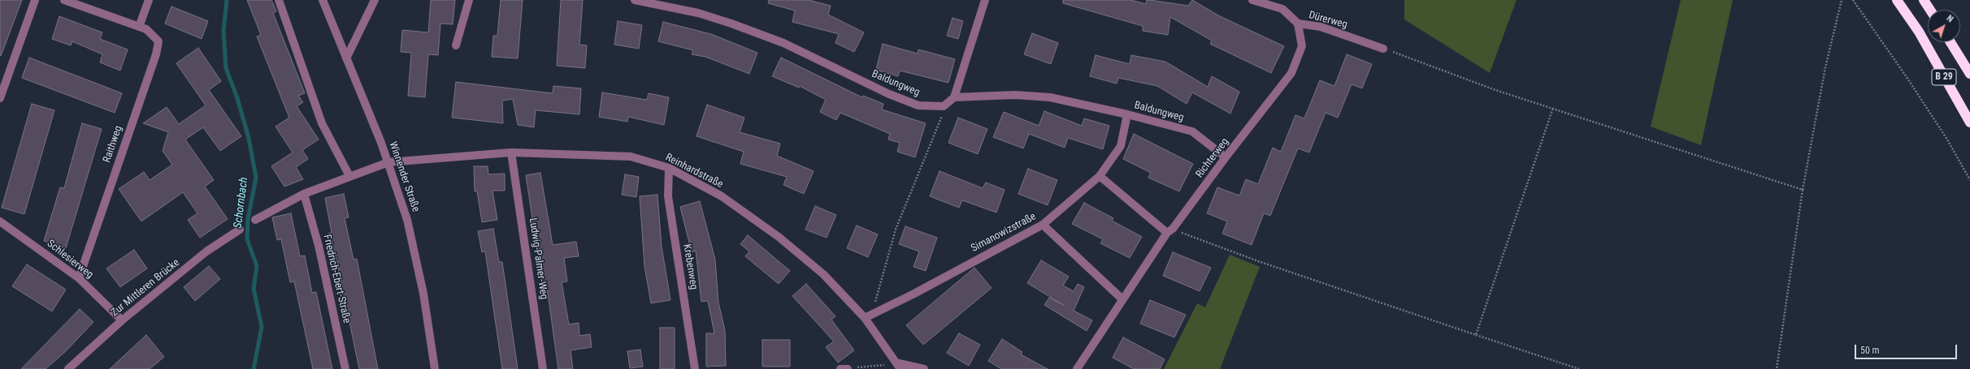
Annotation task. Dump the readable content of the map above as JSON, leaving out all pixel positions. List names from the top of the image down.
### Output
{
  "streets": {
    "highway": ["B 29"],
    "street": [
      "Dürerweg",
      "Baldungweg",
      "Raithweg",
      "Richterweg",
      "Reinhardstraße",
      "Winnender Straße",
      "Simanowizstraße",
      "Ludwig-Palmer-Weg",
      "Schlesierweg",
      "Krebenweg",
      "Friedrich-Ebert-Straße",
      "Zur Mittleren Brücke"
    ]
  },
  "crossings": [
    ["Dürerweg", "Richterweg"],
    ["Baldungweg", "Richterweg"],
    ["Baldungweg", "Simanowizstraße"],
    ["Raithweg", "Schlesierweg"],
    ["Reinhardstraße", "Winnender Straße"],
    ["Reinhardstraße", "Simanowizstraße"],
    ["Reinhardstraße", "Ludwig-Palmer-Weg"],
    ["Reinhardstraße", "Krebenweg"],
    ["Schlesierweg", "Zur Mittleren Brücke"]
  ],
  "water": ["Schornbach"],
  "scale_bar": "50 m",
  "north": "top right"
}
